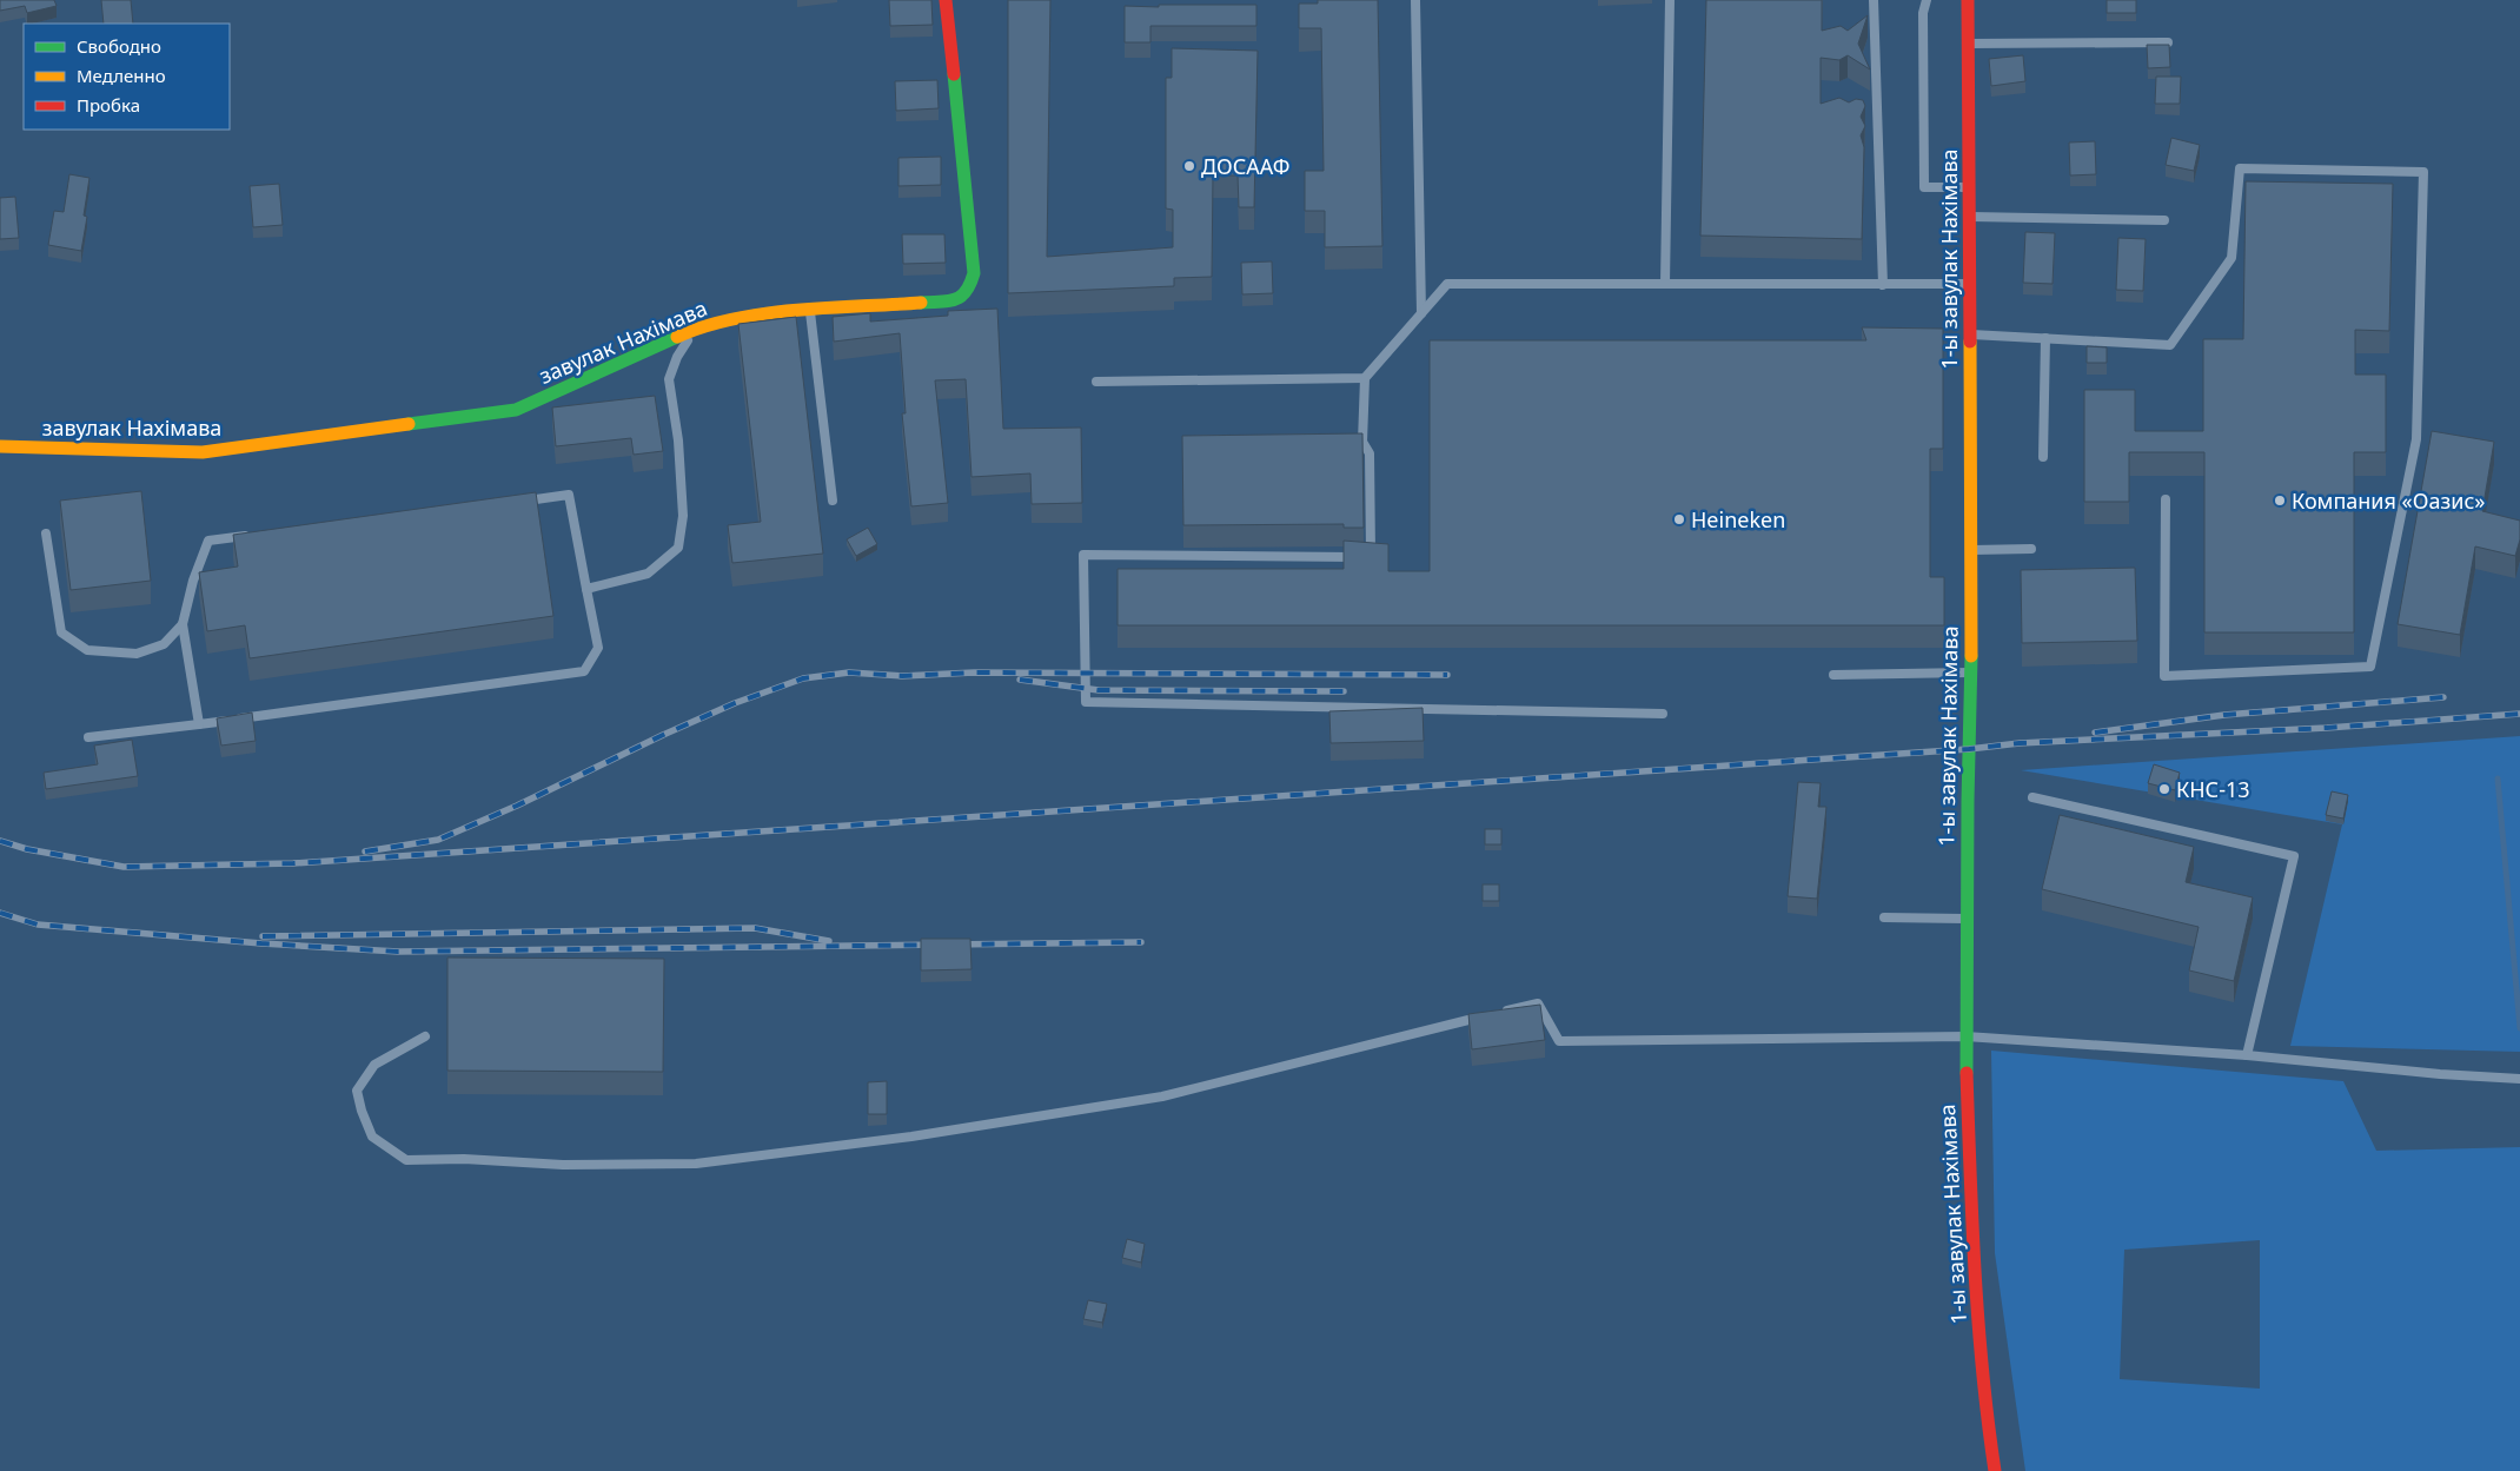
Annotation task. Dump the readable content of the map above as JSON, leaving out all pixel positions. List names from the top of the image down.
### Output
{
  "streets": {
    "street": ["1-ы завулак Нахімава", "завулак Нахімава"]
  },
  "places": [
    "ДОСААФ",
    "Компания «Оазис»",
    "Heineken",
    "КНС-13"
  ],
  "legend": ["Свободно", "Медленно", "Пробка"]
}
